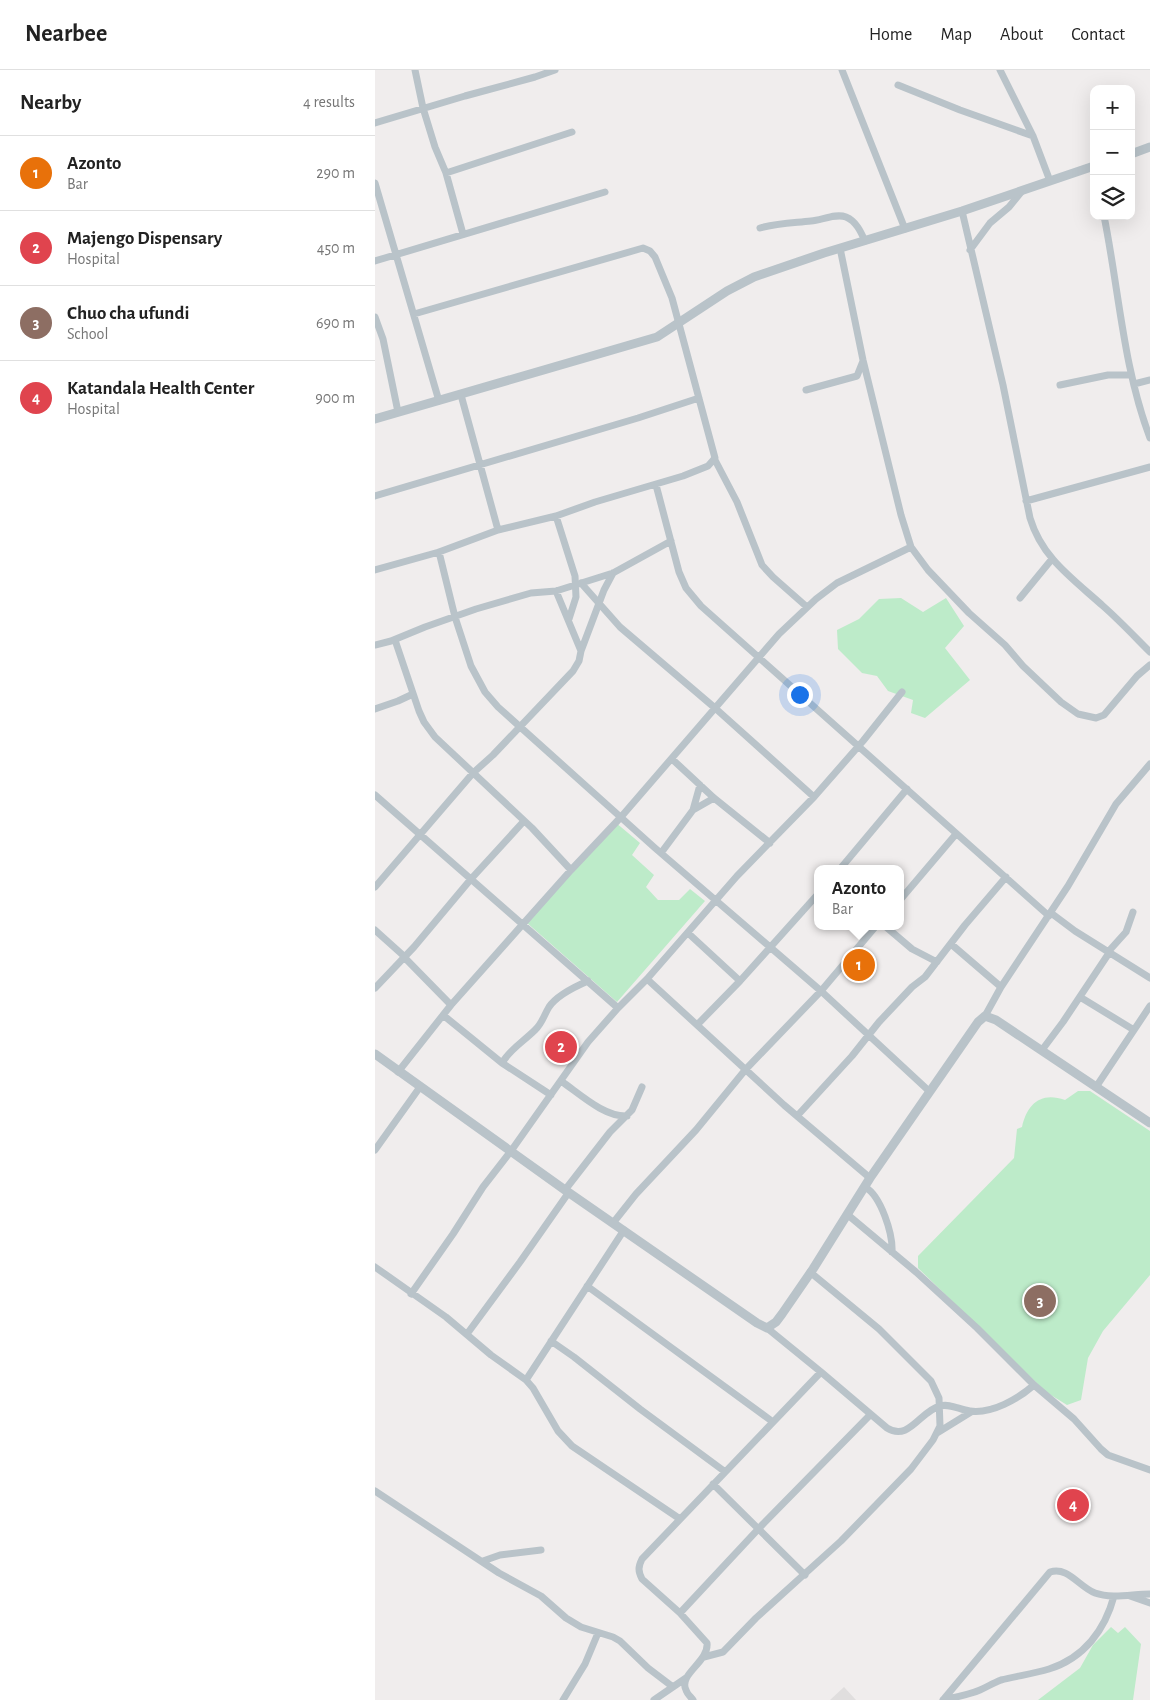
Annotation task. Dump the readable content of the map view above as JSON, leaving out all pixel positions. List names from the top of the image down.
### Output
{
  "page": {
    "header": "Nearbee",
    "nav": [
      "Home",
      "Map",
      "About",
      "Contact"
    ],
    "heading": ["Nearby", "4 results"],
    "map_buttons": ["+", "−"],
    "list": [
      {
        "mark": "1",
        "name": "Azonto",
        "note": "Bar",
        "value": "290 m"
      },
      {
        "mark": "2",
        "name": "Majengo Dispensary",
        "note": "Hospital",
        "value": "450 m"
      },
      {
        "mark": "3",
        "name": "Chuo cha ufundi",
        "note": "School",
        "value": "690 m"
      },
      {
        "mark": "4",
        "name": "Katandala Health Center",
        "note": "Hospital",
        "value": "900 m"
      }
    ],
    "popup": ["Azonto", "Bar"],
    "pins": [
      "1",
      "2",
      "3",
      "4"
    ]
  }
}
